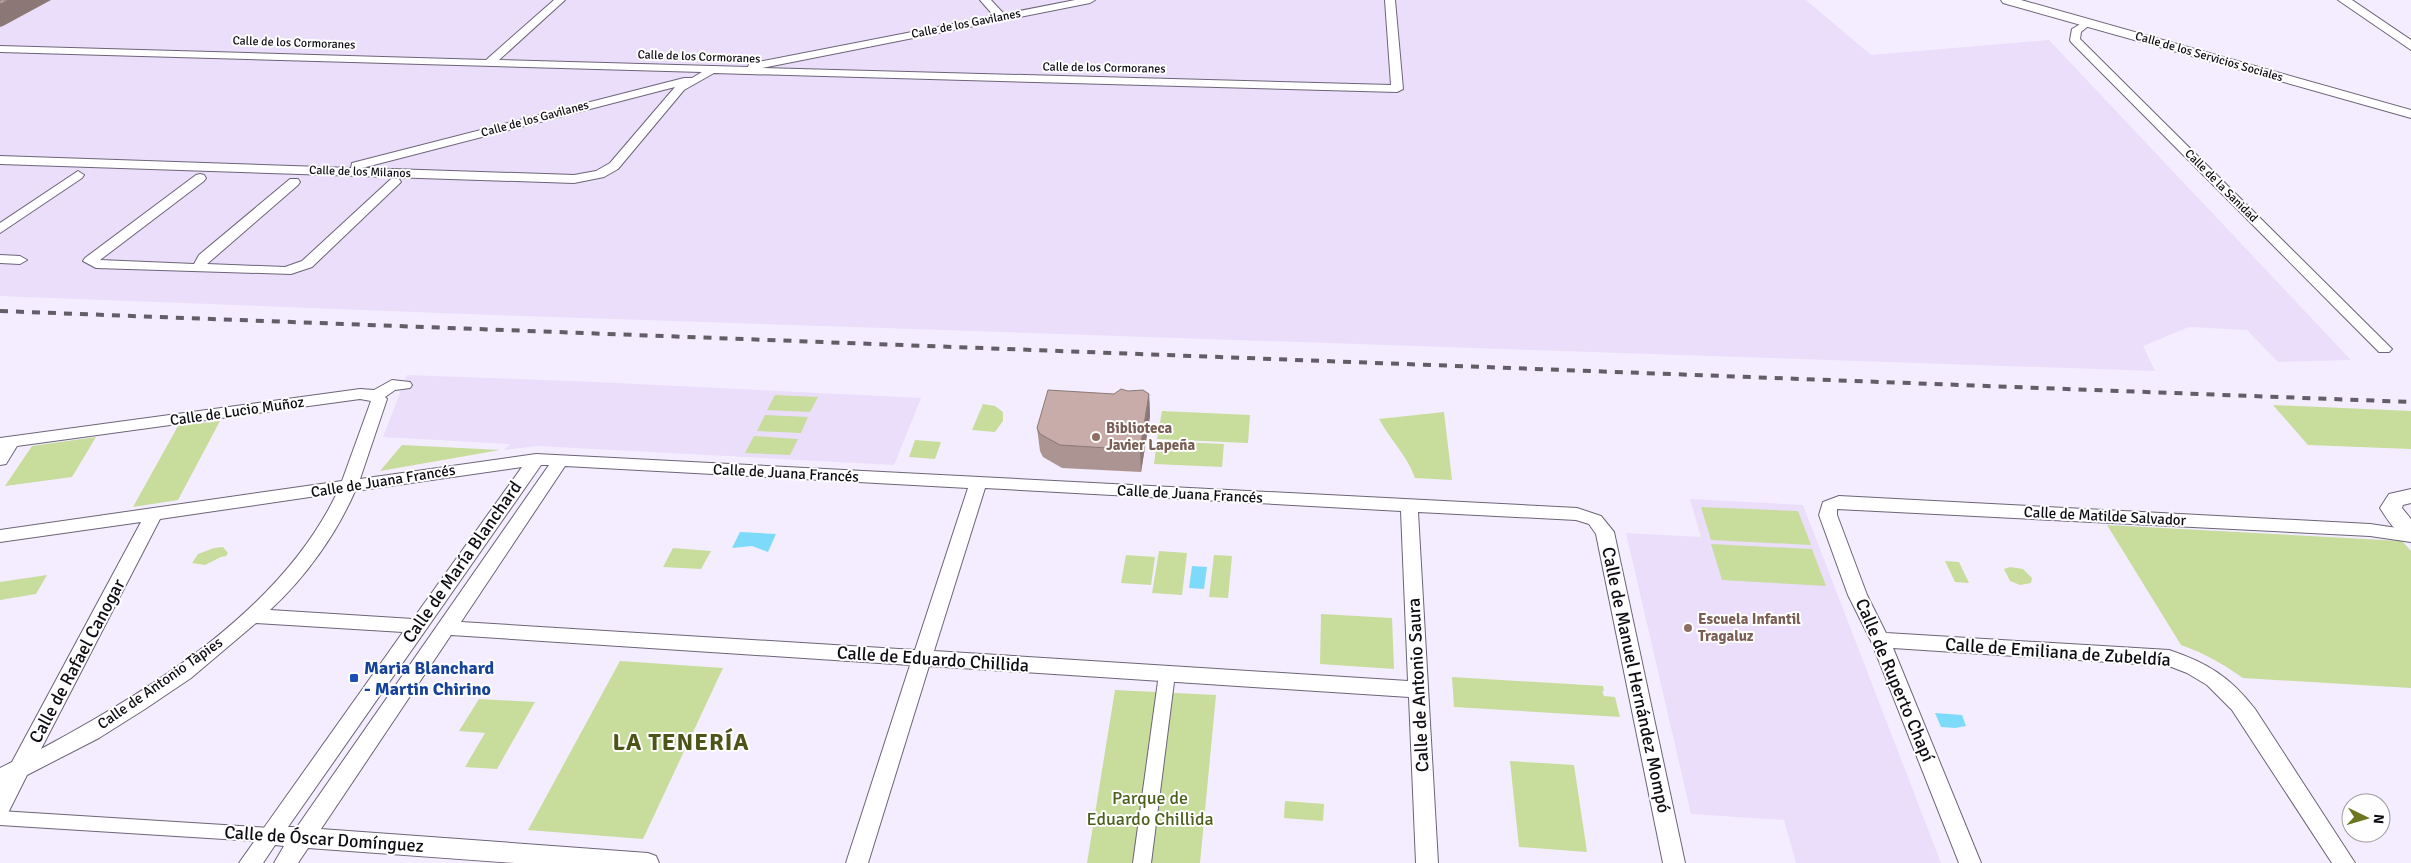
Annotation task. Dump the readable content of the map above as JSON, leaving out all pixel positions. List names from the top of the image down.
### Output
{
  "streets": {
    "street": [
      "Calle de los Gavilanes",
      "Calle de los Cormoranes",
      "Calle de los Servicios Sociales",
      "Calle de los Milanos",
      "Calle de la Sanidad",
      "Calle de Lucio Muñoz",
      "Calle de Juana Francés",
      "Calle de Matilde Salvador",
      "Calle de María Blanchard",
      "Calle de Emiliana de Zubeldía",
      "Calle de Eduardo Chillida",
      "Calle de Rafael Canogar",
      "Calle de Manuel Hernández Mompó",
      "Calle de Ruperto Chapí",
      "Calle de Antonio Tàpies",
      "Calle de Antonio Saura",
      "Calle de Óscar Domínguez"
    ]
  },
  "crossings": [
    ["Calle de los Gavilanes", "Calle de los Cormoranes"],
    ["Calle de los Gavilanes", "Calle de los Milanos"],
    ["Calle de los Servicios Sociales", "Calle de la Sanidad"],
    ["Calle de Juana Francés", "Calle de María Blanchard"],
    ["Calle de Juana Francés", "Calle de Rafael Canogar"],
    ["Calle de Juana Francés", "Calle de Manuel Hernández Mompó"],
    ["Calle de Juana Francés", "Calle de Antonio Tàpies"],
    ["Calle de Juana Francés", "Calle de Antonio Saura"],
    ["Calle de Matilde Salvador", "Calle de Ruperto Chapí"],
    ["Calle de María Blanchard", "Calle de Eduardo Chillida"],
    ["Calle de María Blanchard", "Calle de Óscar Domínguez"],
    ["Calle de Emiliana de Zubeldía", "Calle de Ruperto Chapí"],
    ["Calle de Eduardo Chillida", "Calle de Antonio Saura"],
    ["Calle de Rafael Canogar", "Calle de Antonio Tàpies"]
  ],
  "districts": ["LA TENERÍA"],
  "parks": ["Parque de Eduardo Chillida"],
  "places": {
    "other": ["Biblioteca Javier Lapeña", "Escuela Infantil Tragaluz"],
    "transit": ["Maria Blanchard - Martin Chirino"]
  },
  "north": "right"
}
